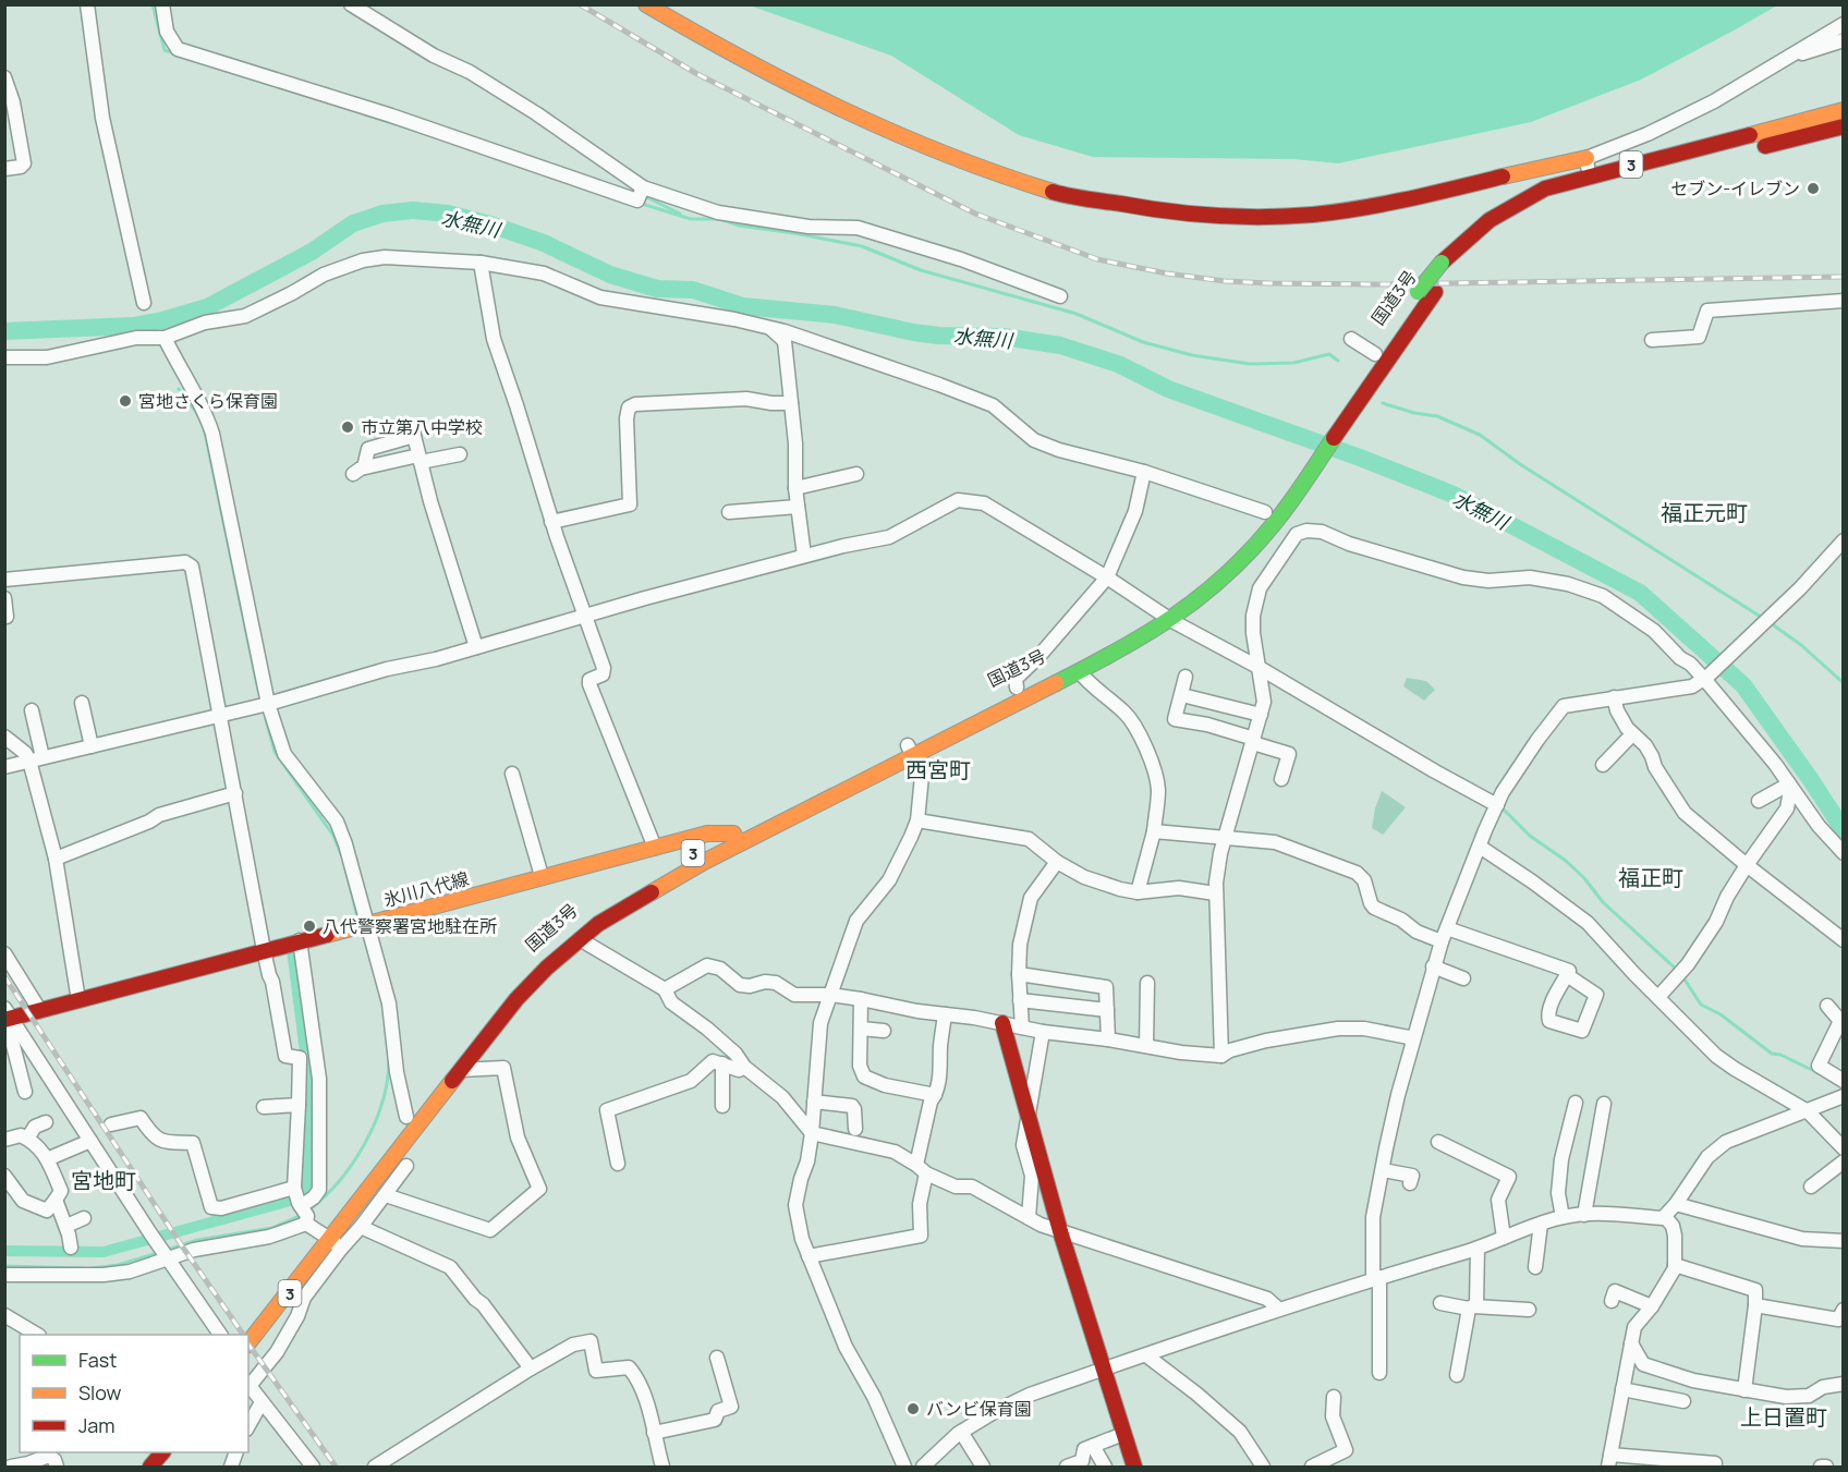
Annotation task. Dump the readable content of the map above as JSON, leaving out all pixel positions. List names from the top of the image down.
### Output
{
  "streets": {
    "main road": ["3", "国道3号", "氷川八代線"]
  },
  "crossings": [
    ["国道3号", "氷川八代線"]
  ],
  "districts": [
    "福正元町",
    "西宮町",
    "福正町",
    "宮地町",
    "上日置町"
  ],
  "water": ["水無川"],
  "places": [
    "セブン-イレブン",
    "宮地さくら保育園",
    "市立第八中学校",
    "八代警察署宮地駐在所",
    "バンビ保育園"
  ],
  "legend": ["Fast", "Slow", "Jam"]
}
